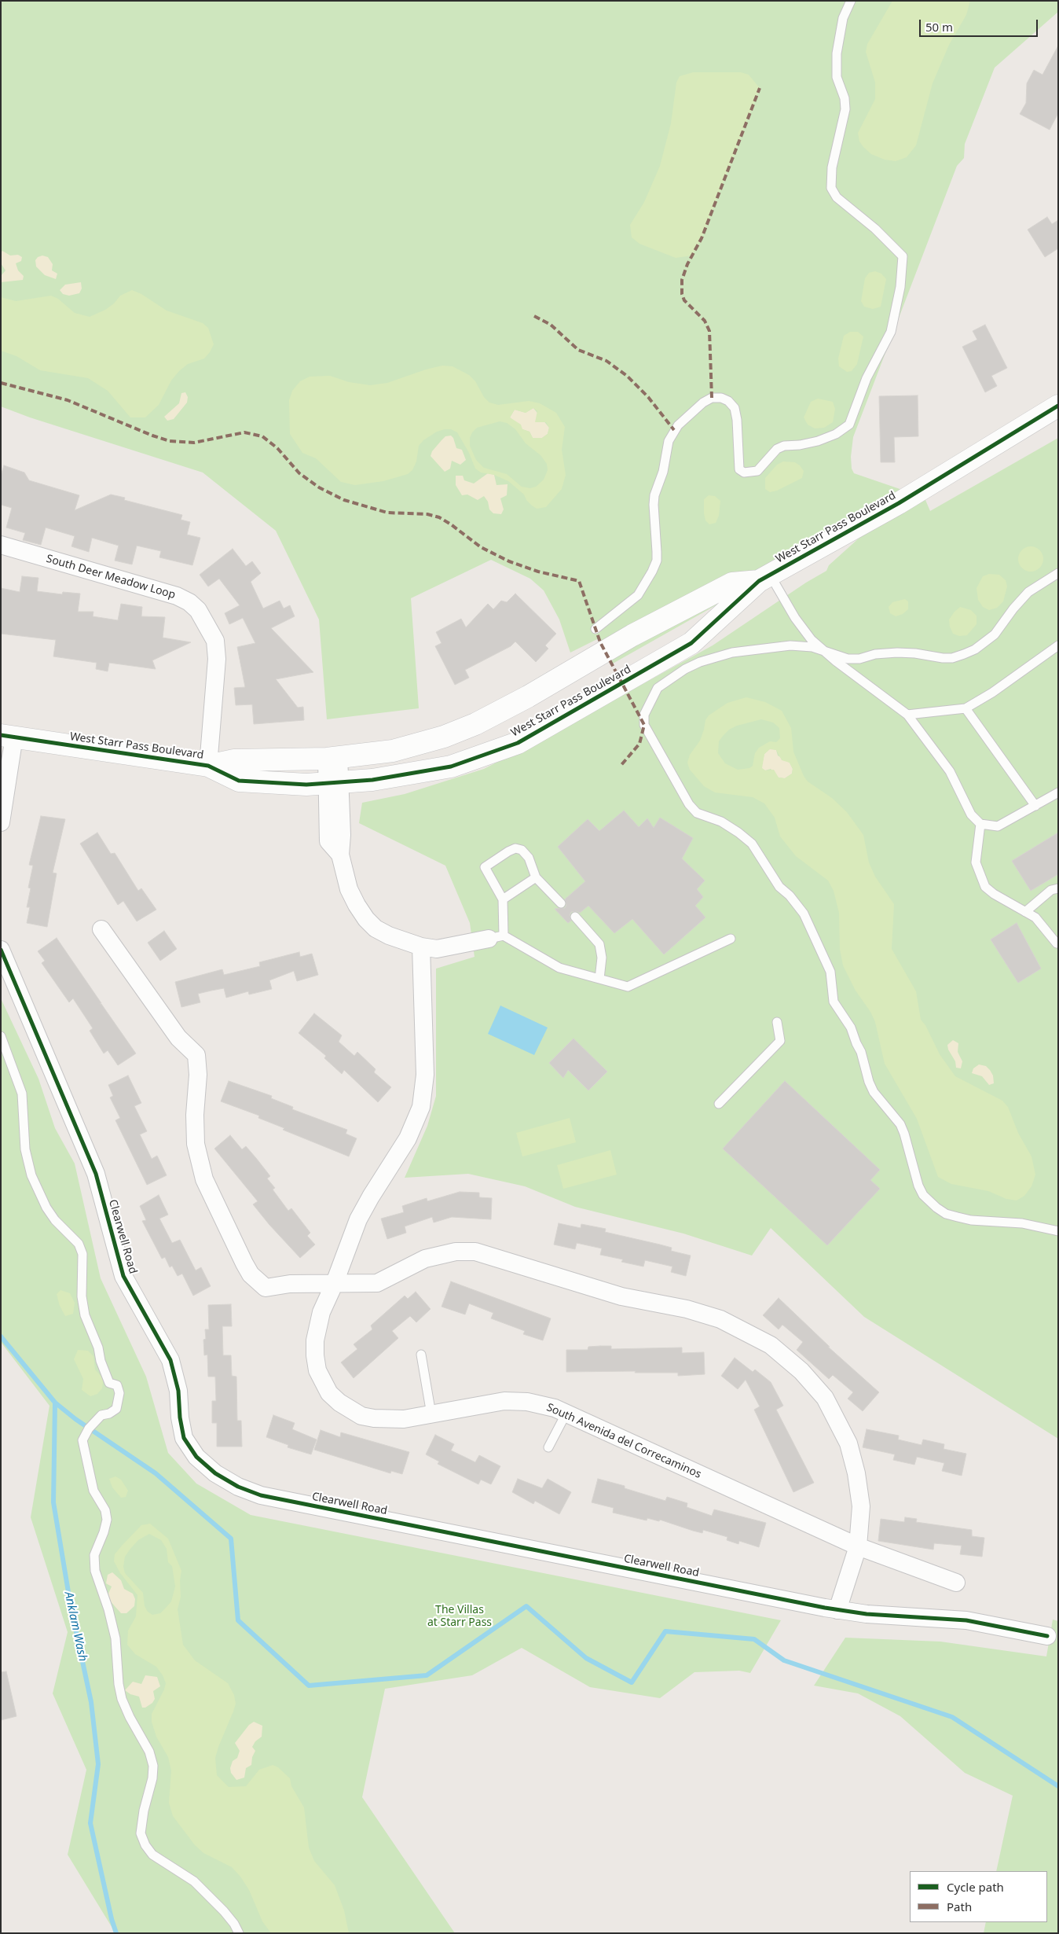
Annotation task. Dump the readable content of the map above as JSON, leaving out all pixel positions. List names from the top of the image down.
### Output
{
  "streets": {
    "street": [
      "West Starr Pass Boulevard",
      "South Deer Meadow Loop",
      "Clearwell Road",
      "South Avenida del Correcaminos"
    ]
  },
  "crossings": [
    ["West Starr Pass Boulevard", "South Deer Meadow Loop"]
  ],
  "water": ["Anklam Wash"],
  "parks": ["The Villas at Starr Pass"],
  "legend": ["Cycle path", "Path"],
  "scale_bar": "50 m"
}
